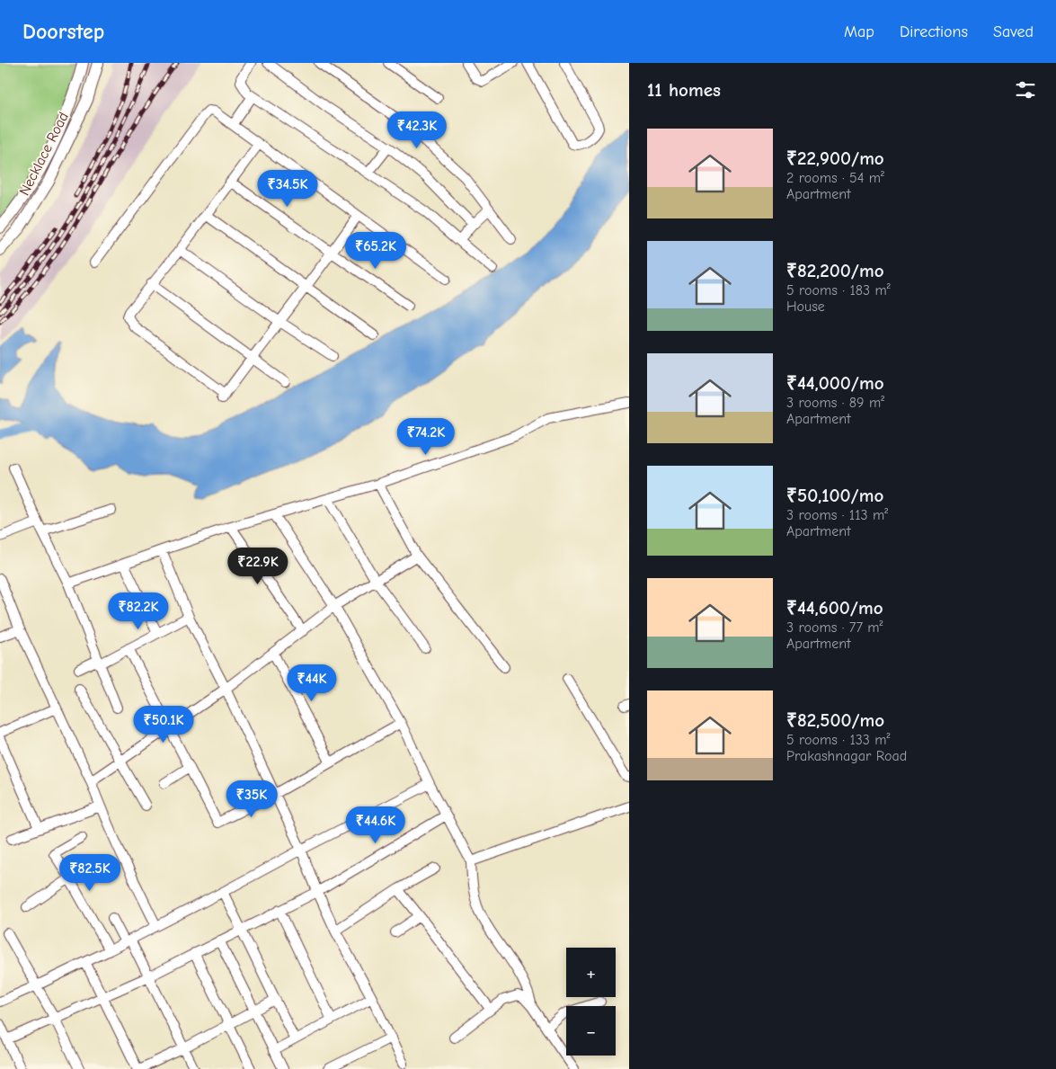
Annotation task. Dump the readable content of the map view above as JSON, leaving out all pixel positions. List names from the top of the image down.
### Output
{
  "streets": {
    "main road": ["Necklace Road"]
  },
  "page": {
    "header": "Doorstep",
    "nav": ["Map", "Directions", "Saved"],
    "heading": "11 homes",
    "price": [
      "₹42.3K",
      "₹34.5K",
      "₹65.2K",
      "₹74.2K",
      "₹22.9K",
      "₹82.2K",
      "₹44K",
      "₹50.1K",
      "₹35K",
      "₹44.6K",
      "₹82.5K"
    ],
    "list": [
      {
        "name": "₹22,900/mo",
        "note": "2 rooms · 54 m² · Apartment"
      },
      {
        "name": "₹82,200/mo",
        "note": "5 rooms · 183 m² · House"
      },
      {
        "name": "₹44,000/mo",
        "note": "3 rooms · 89 m² · Apartment"
      },
      {
        "name": "₹50,100/mo",
        "note": "3 rooms · 113 m² · Apartment"
      },
      {
        "name": "₹44,600/mo",
        "note": "3 rooms · 77 m² · Apartment"
      },
      {
        "name": "₹82,500/mo",
        "note": "5 rooms · 133 m² · Prakashnagar Road"
      }
    ],
    "map_buttons": ["+", "−"]
  }
}
